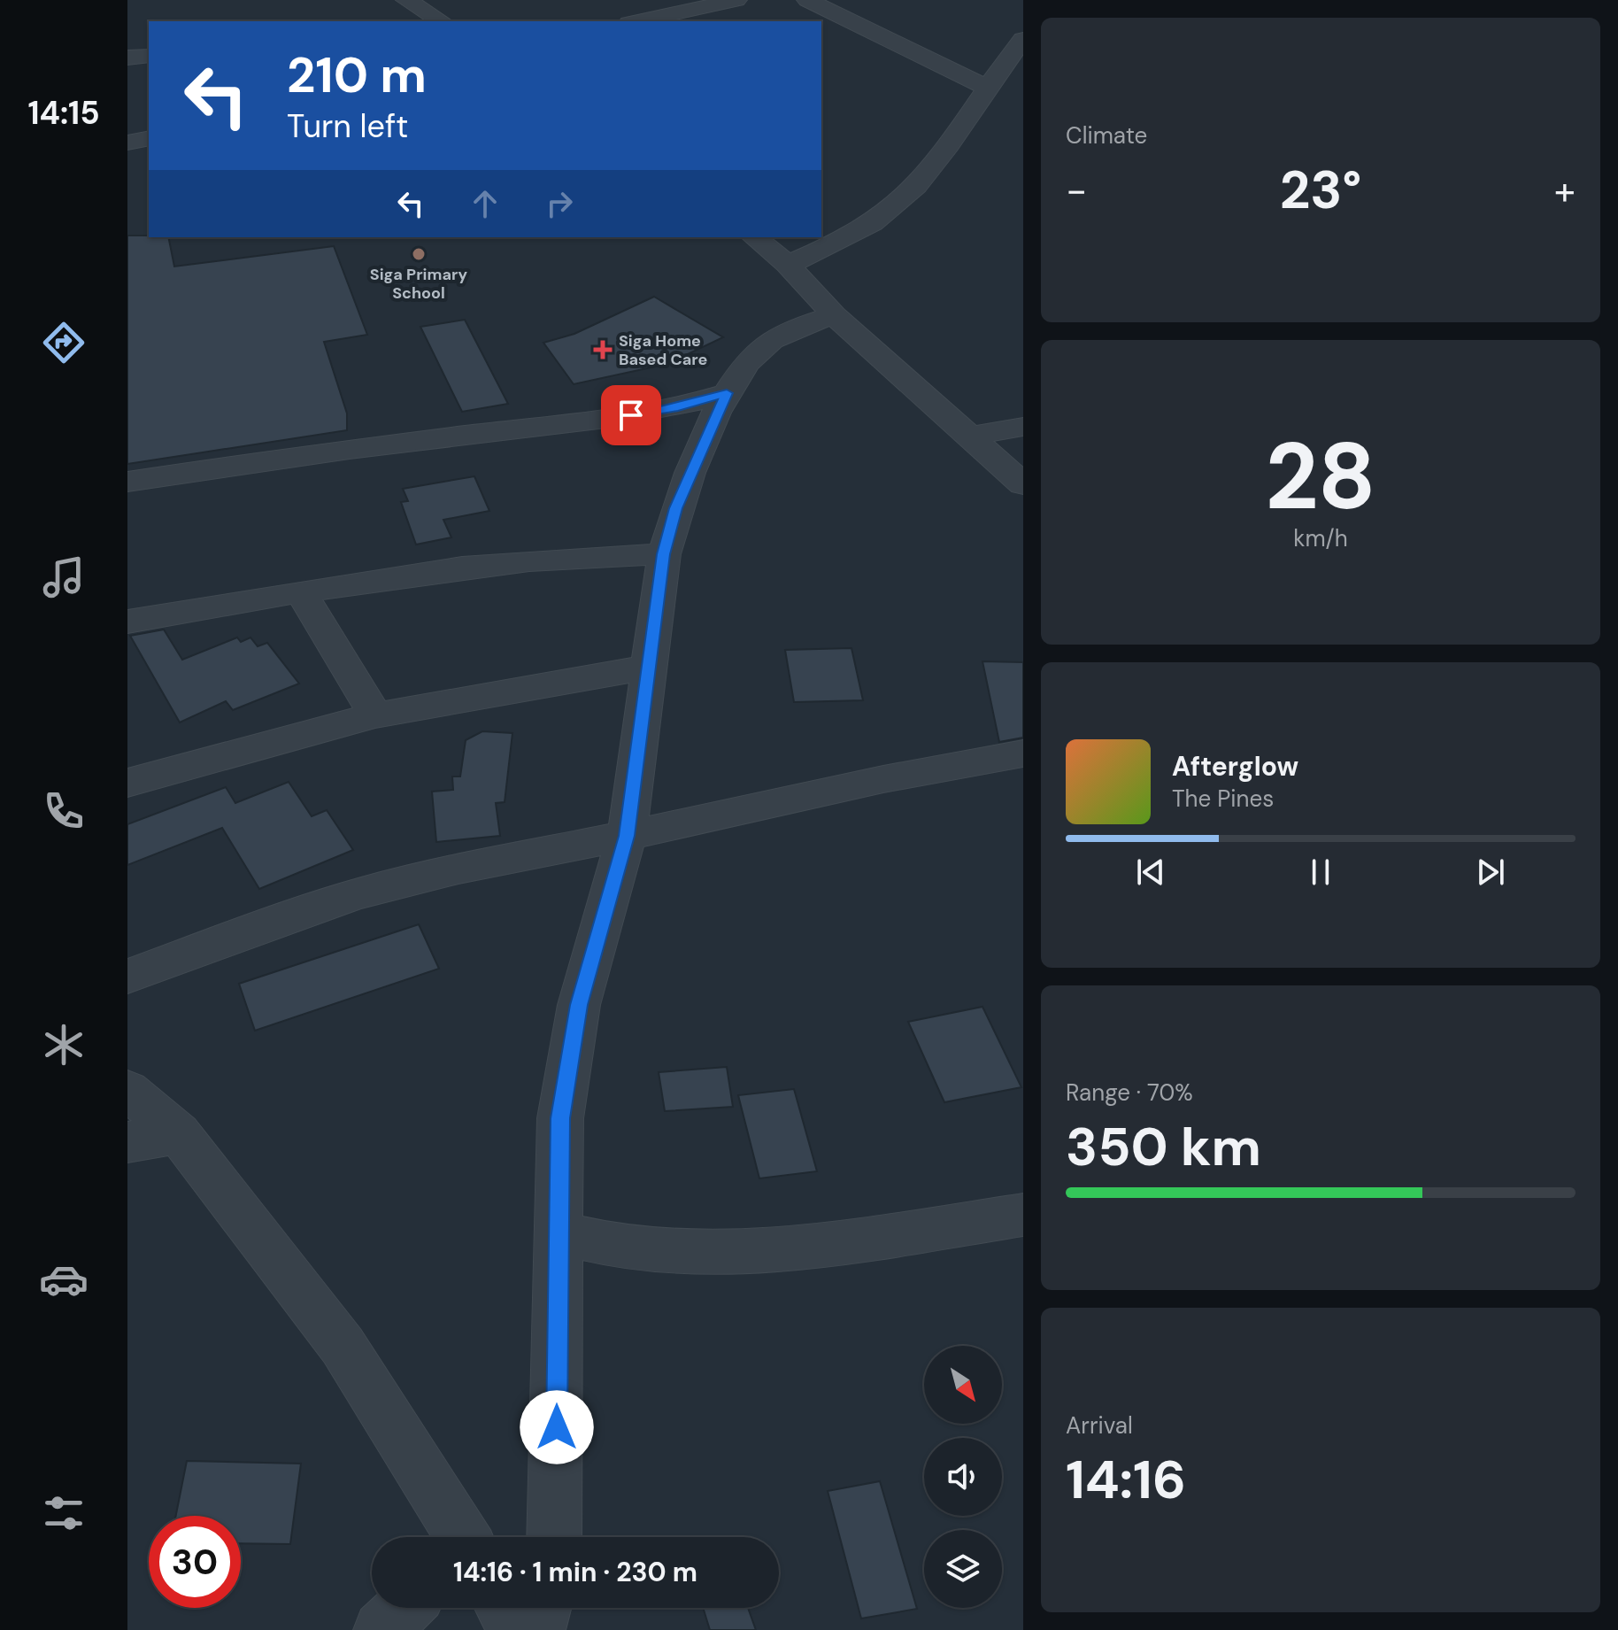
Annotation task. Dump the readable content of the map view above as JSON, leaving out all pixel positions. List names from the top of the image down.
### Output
{
  "places": {
    "other": ["Siga Primary School"],
    "health": ["Siga Home Based Care"]
  },
  "north": "bottom right",
  "page": {
    "tabs": "14:15",
    "tile": [
      "Climate",
      ["28", "km/h"],
      ["Range · 70%", "350 km"],
      ["Arrival", "14:16"]
    ],
    "turn": ["210 m", "Turn left"],
    "heat": ["−", "23°", "+"],
    "song": ["Afterglow", "The Pines"],
    "limit": "30",
    "trip": "14:16 · 1 min · 230 m"
  }
}
